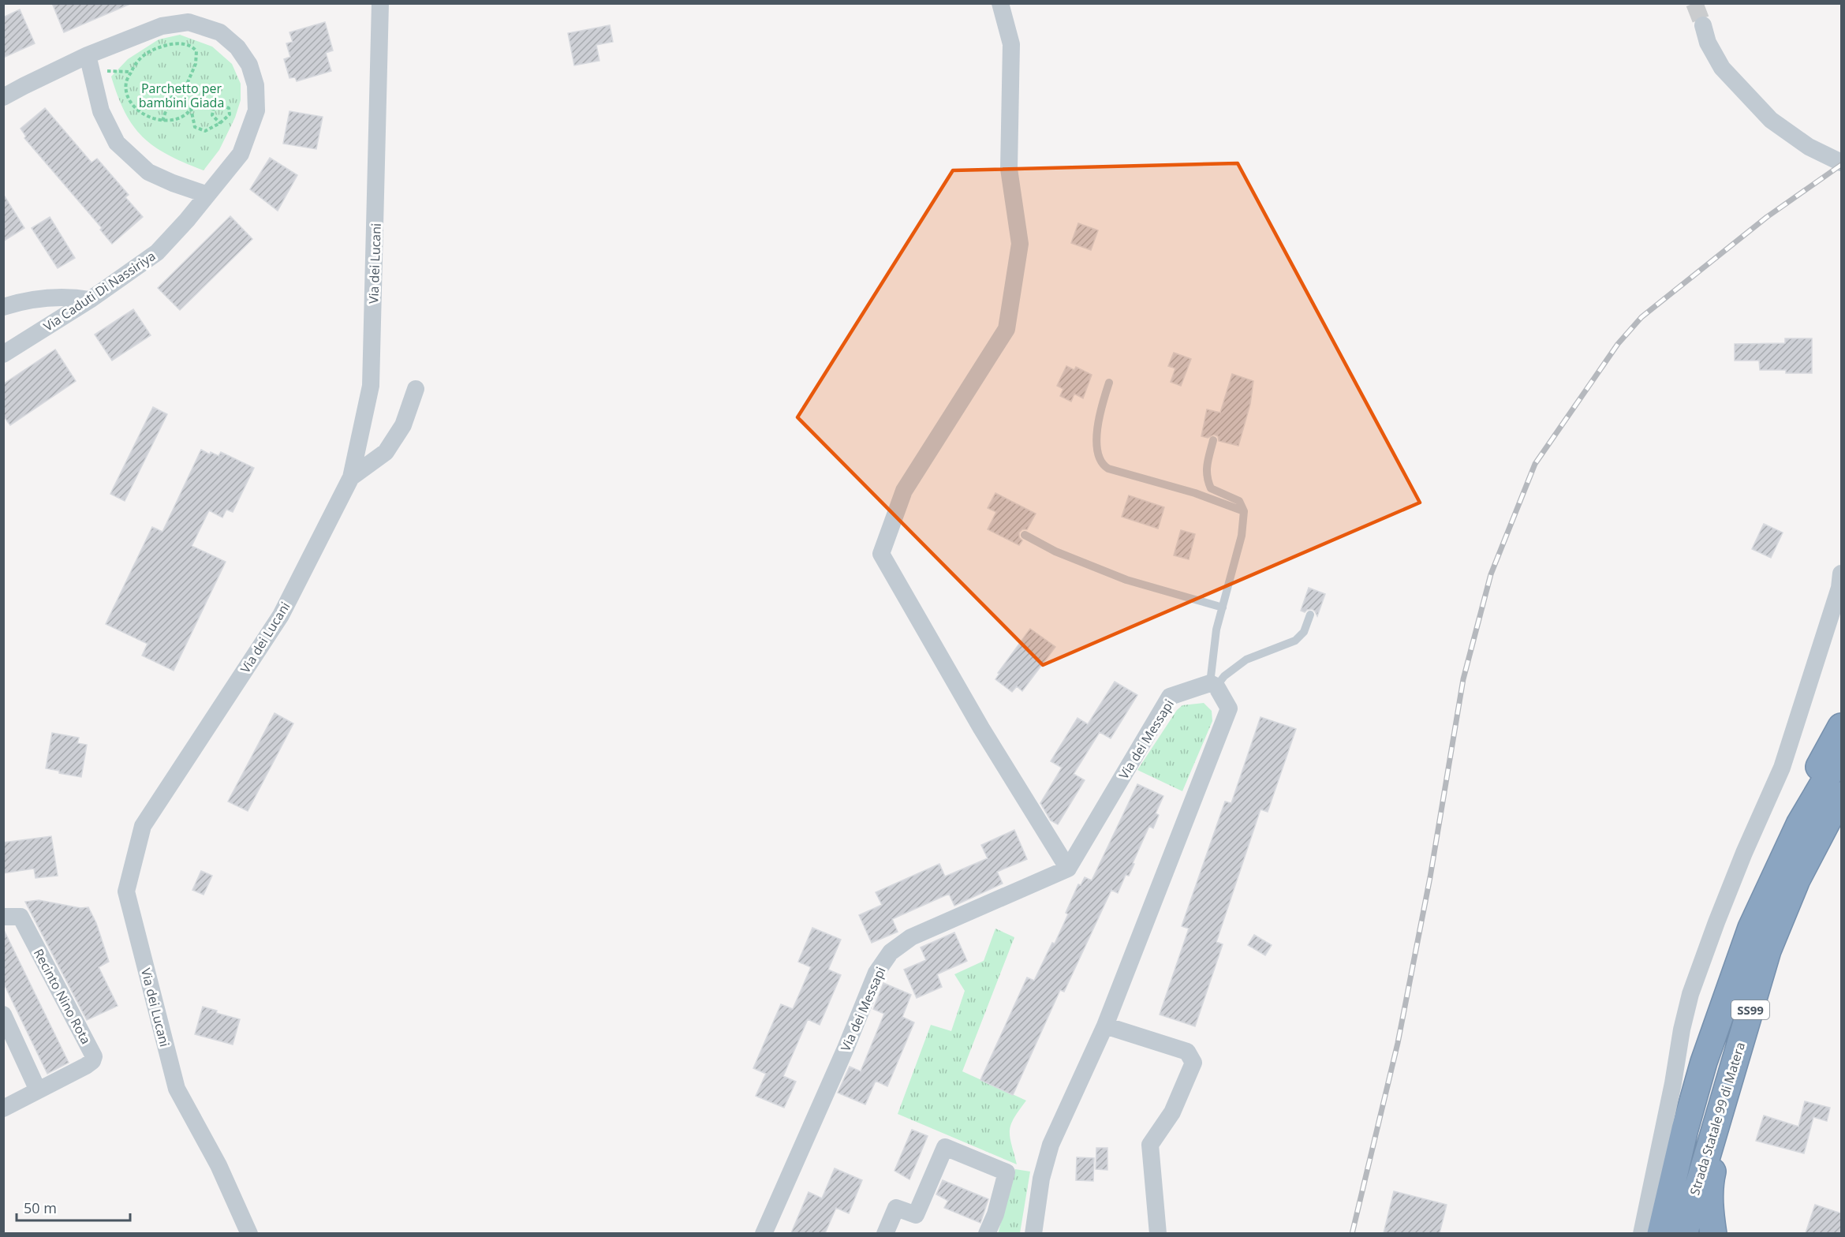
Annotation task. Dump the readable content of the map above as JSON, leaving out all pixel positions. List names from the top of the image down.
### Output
{
  "streets": {
    "highway": ["SS99", "Strada Statale 99 di Matera"],
    "street": [
      "Via dei Lucani",
      "Via Caduti Di Nassiriya",
      "Via dei Messapi",
      "Recinto Nino Rota"
    ]
  },
  "parks": ["Parchetto per bambini Giada"],
  "scale_bar": "50 m"
}
